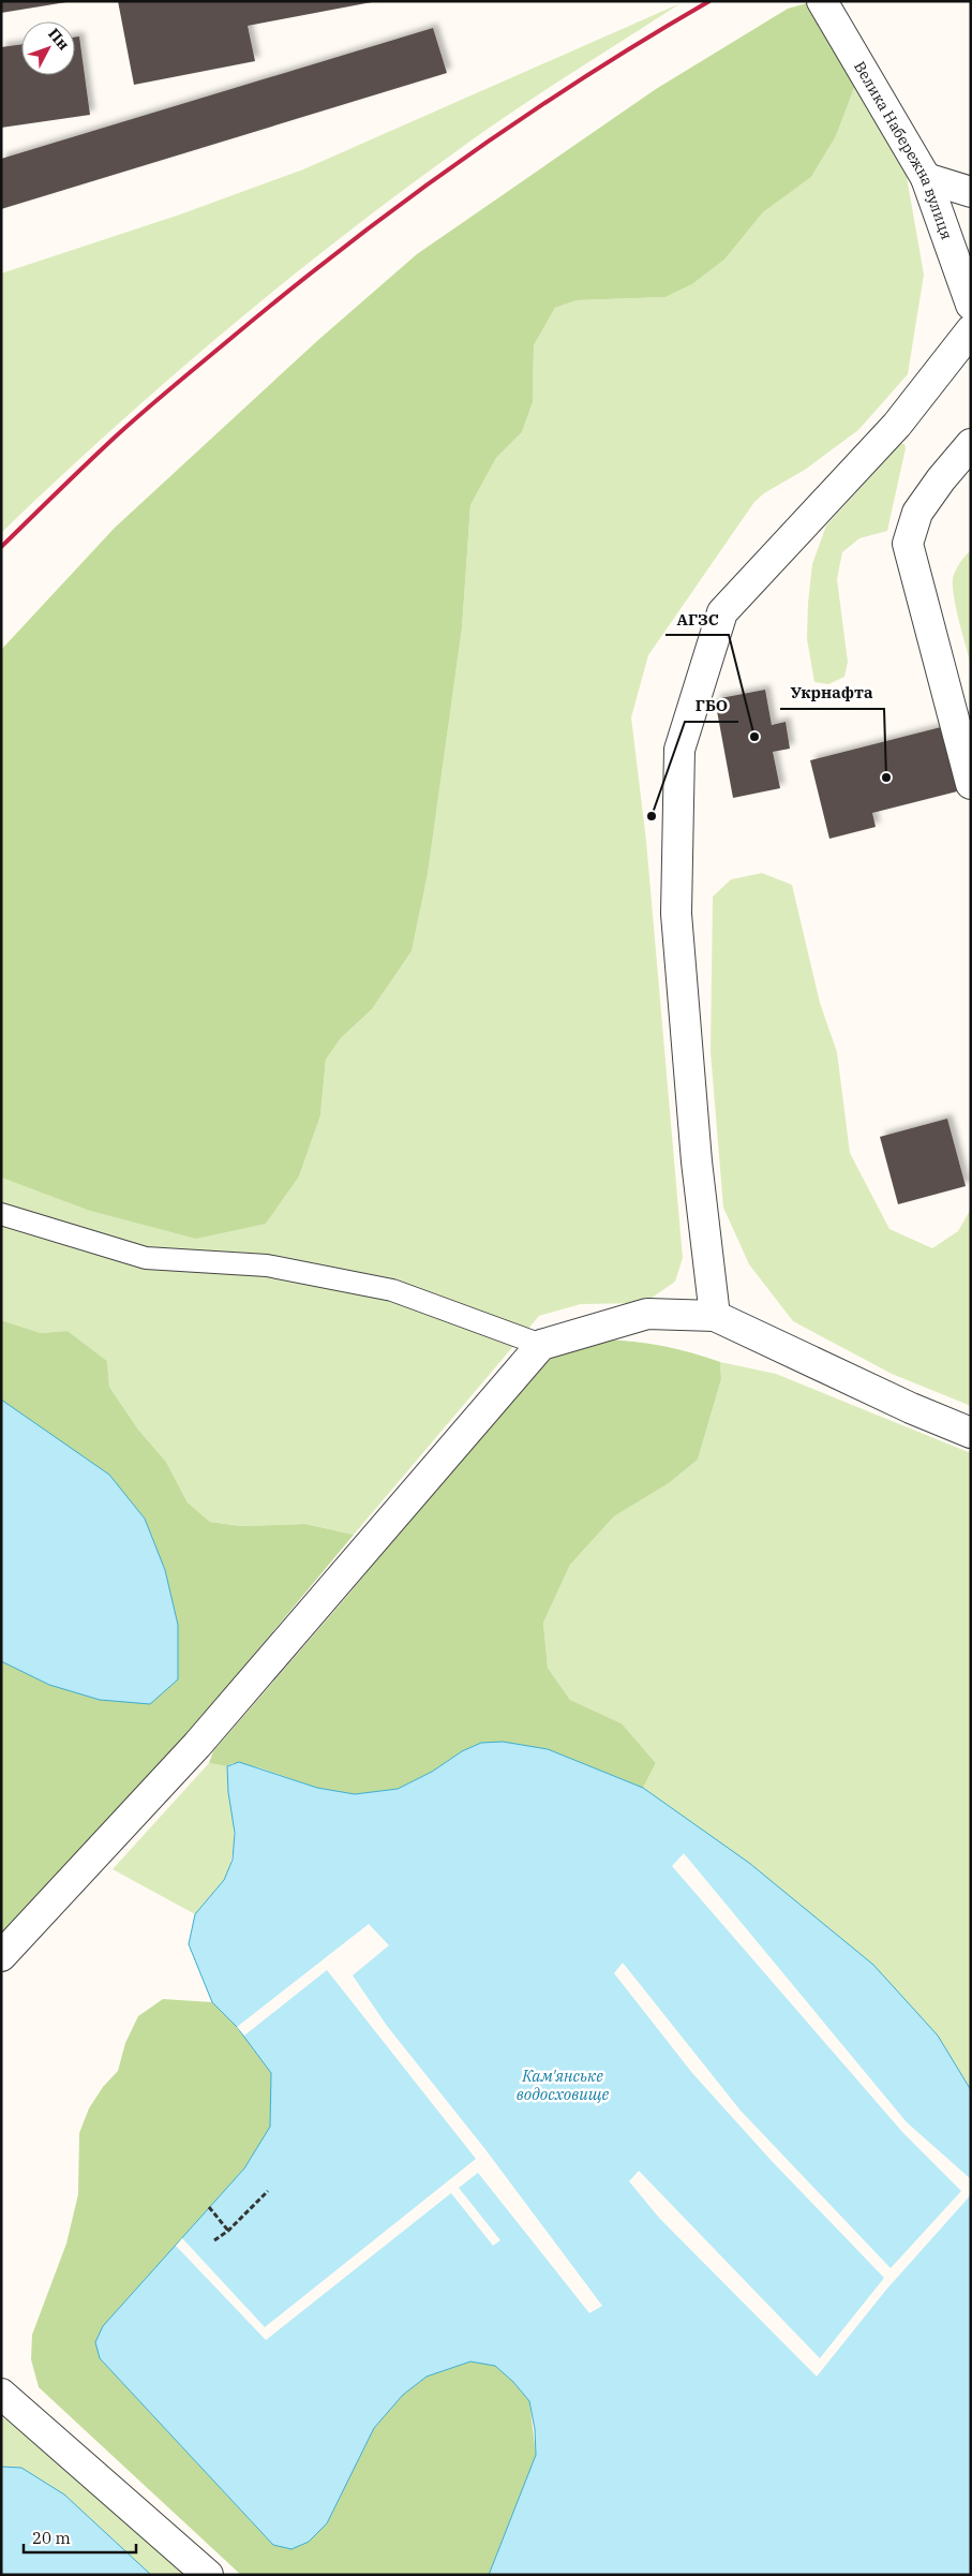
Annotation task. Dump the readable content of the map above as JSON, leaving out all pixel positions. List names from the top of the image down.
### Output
{
  "streets": {
    "street": ["Велика Набережна вулиця"]
  },
  "water": ["Кам'янське водосховище"],
  "places": ["АГЗС", "Укрнафта", "ГБО"],
  "scale_bar": "20 m",
  "north": "top right"
}
